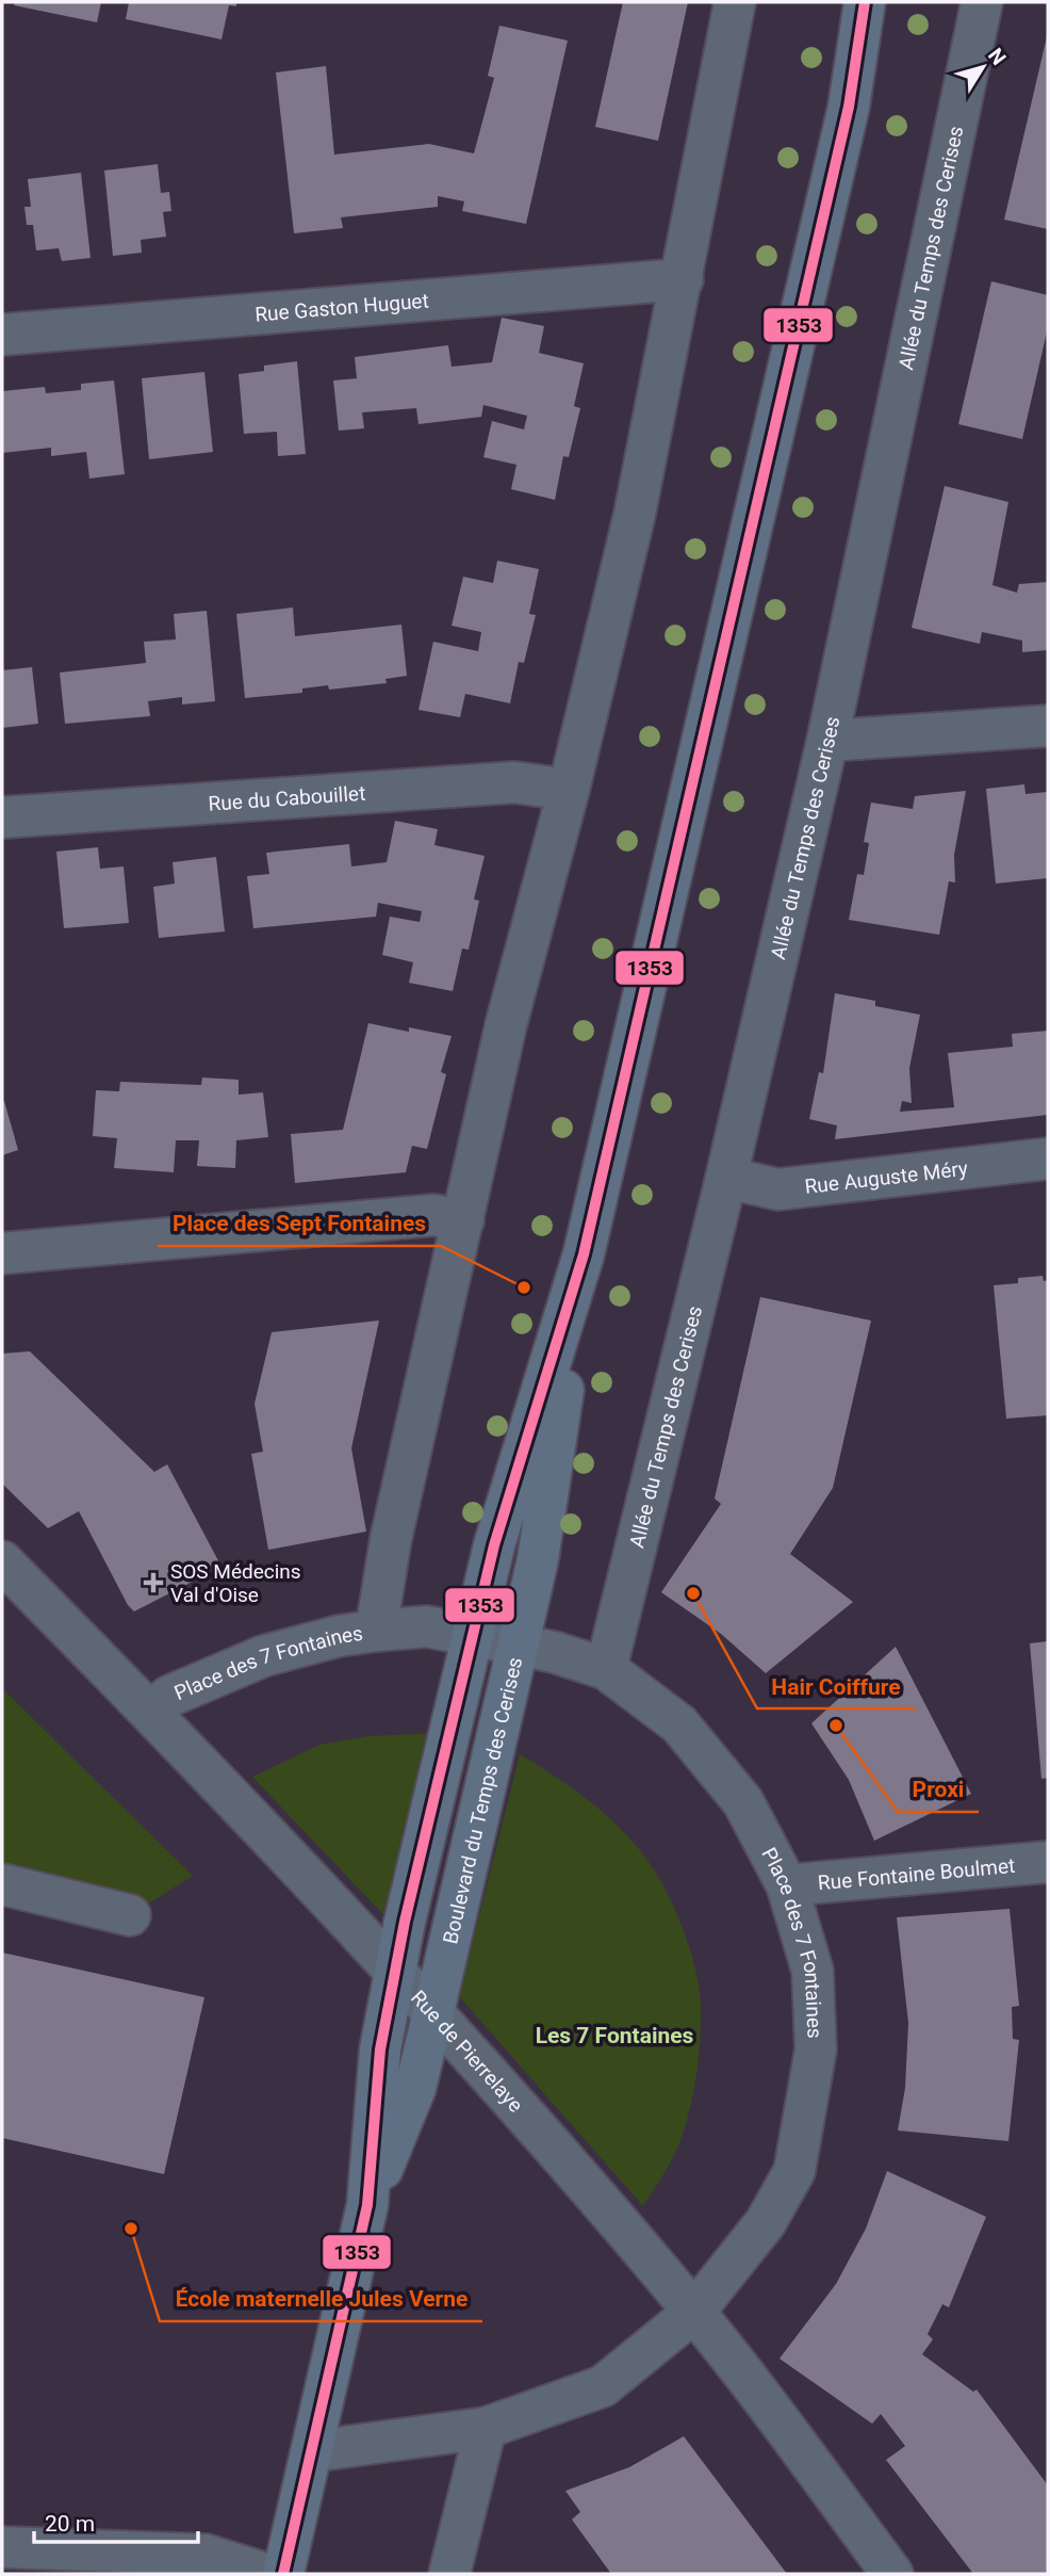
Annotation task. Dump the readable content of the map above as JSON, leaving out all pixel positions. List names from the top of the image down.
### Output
{
  "streets": {
    "main road": ["Boulevard du Temps des Cerises"],
    "street": [
      "Allée du Temps des Cerises",
      "Rue Gaston Huguet",
      "Rue du Cabouillet",
      "Rue Auguste Méry",
      "Place des 7 Fontaines",
      "Rue Fontaine Boulmet",
      "Rue de Pierrelaye"
    ]
  },
  "crossings": [
    ["Allée du Temps des Cerises", "Rue Auguste Méry"],
    ["Allée du Temps des Cerises", "Place des 7 Fontaines"],
    ["Place des 7 Fontaines", "Boulevard du Temps des Cerises"],
    ["Place des 7 Fontaines", "Rue Fontaine Boulmet"],
    ["Place des 7 Fontaines", "Rue de Pierrelaye"],
    ["Boulevard du Temps des Cerises", "Rue de Pierrelaye"]
  ],
  "districts": ["Les 7 Fontaines"],
  "places": {
    "other": [
      "Place des Sept Fontaines",
      "Hair Coiffure",
      "Proxi",
      "École maternelle Jules Verne"
    ],
    "health": ["SOS Médecins Val d'Oise"]
  },
  "lines": ["transit line 1353"],
  "scale_bar": "20 m",
  "north": "top right"
}
